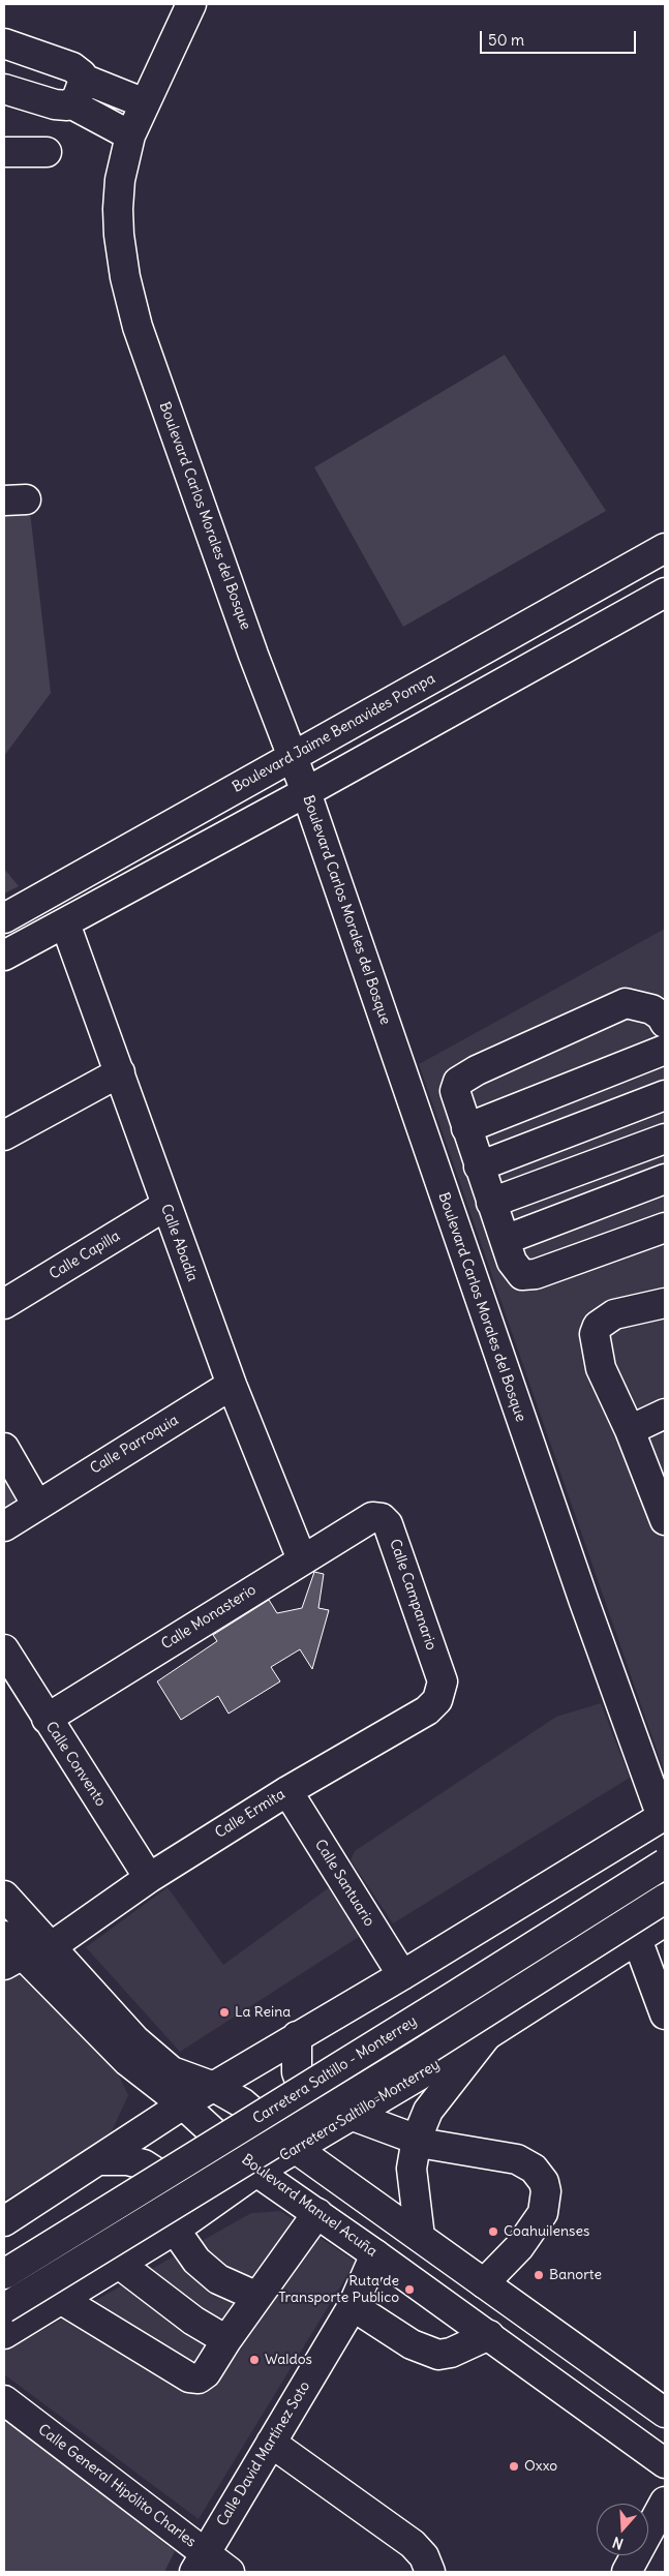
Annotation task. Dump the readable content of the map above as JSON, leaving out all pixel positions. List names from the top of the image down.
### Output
{
  "streets": {
    "main road": [
      "Boulevard Carlos Morales del Bosque",
      "Boulevard Jaime Benavides Pompa",
      "Calle Abadía",
      "Calle Capilla",
      "Calle Parroquia",
      "Calle Campanario",
      "Calle Monasterio",
      "Calle Convento",
      "Calle Ermita",
      "Calle Santuario",
      "Carretera Saltillo - Monterrey",
      "Carretera Saltillo-Monterrey",
      "Boulevard Manuel Acuña",
      "Calle David Martínez Soto",
      "Calle General Hipólito Charles"
    ]
  },
  "crossings": [
    ["Boulevard Carlos Morales del Bosque", "Boulevard Jaime Benavides Pompa"],
    ["Calle Abadía", "Calle Capilla"],
    ["Calle Abadía", "Calle Parroquia"],
    ["Calle Abadía", "Calle Monasterio"],
    ["Calle Campanario", "Calle Monasterio"],
    ["Calle Campanario", "Calle Ermita"],
    ["Calle Monasterio", "Calle Convento"],
    ["Calle Convento", "Calle Ermita"],
    ["Calle Ermita", "Calle Santuario"],
    ["Calle Ermita", "Boulevard Manuel Acuña"],
    ["Carretera Saltillo-Monterrey", "Boulevard Manuel Acuña"],
    ["Boulevard Manuel Acuña", "Calle David Martínez Soto"],
    ["Calle David Martínez Soto", "Calle General Hipólito Charles"]
  ],
  "places": [
    "La Reina",
    "Coahuilenses",
    "Banorte",
    "Ruta de Transporte Publico",
    "Waldos",
    "Oxxo"
  ],
  "scale_bar": "50 m",
  "north": "bottom"
}
